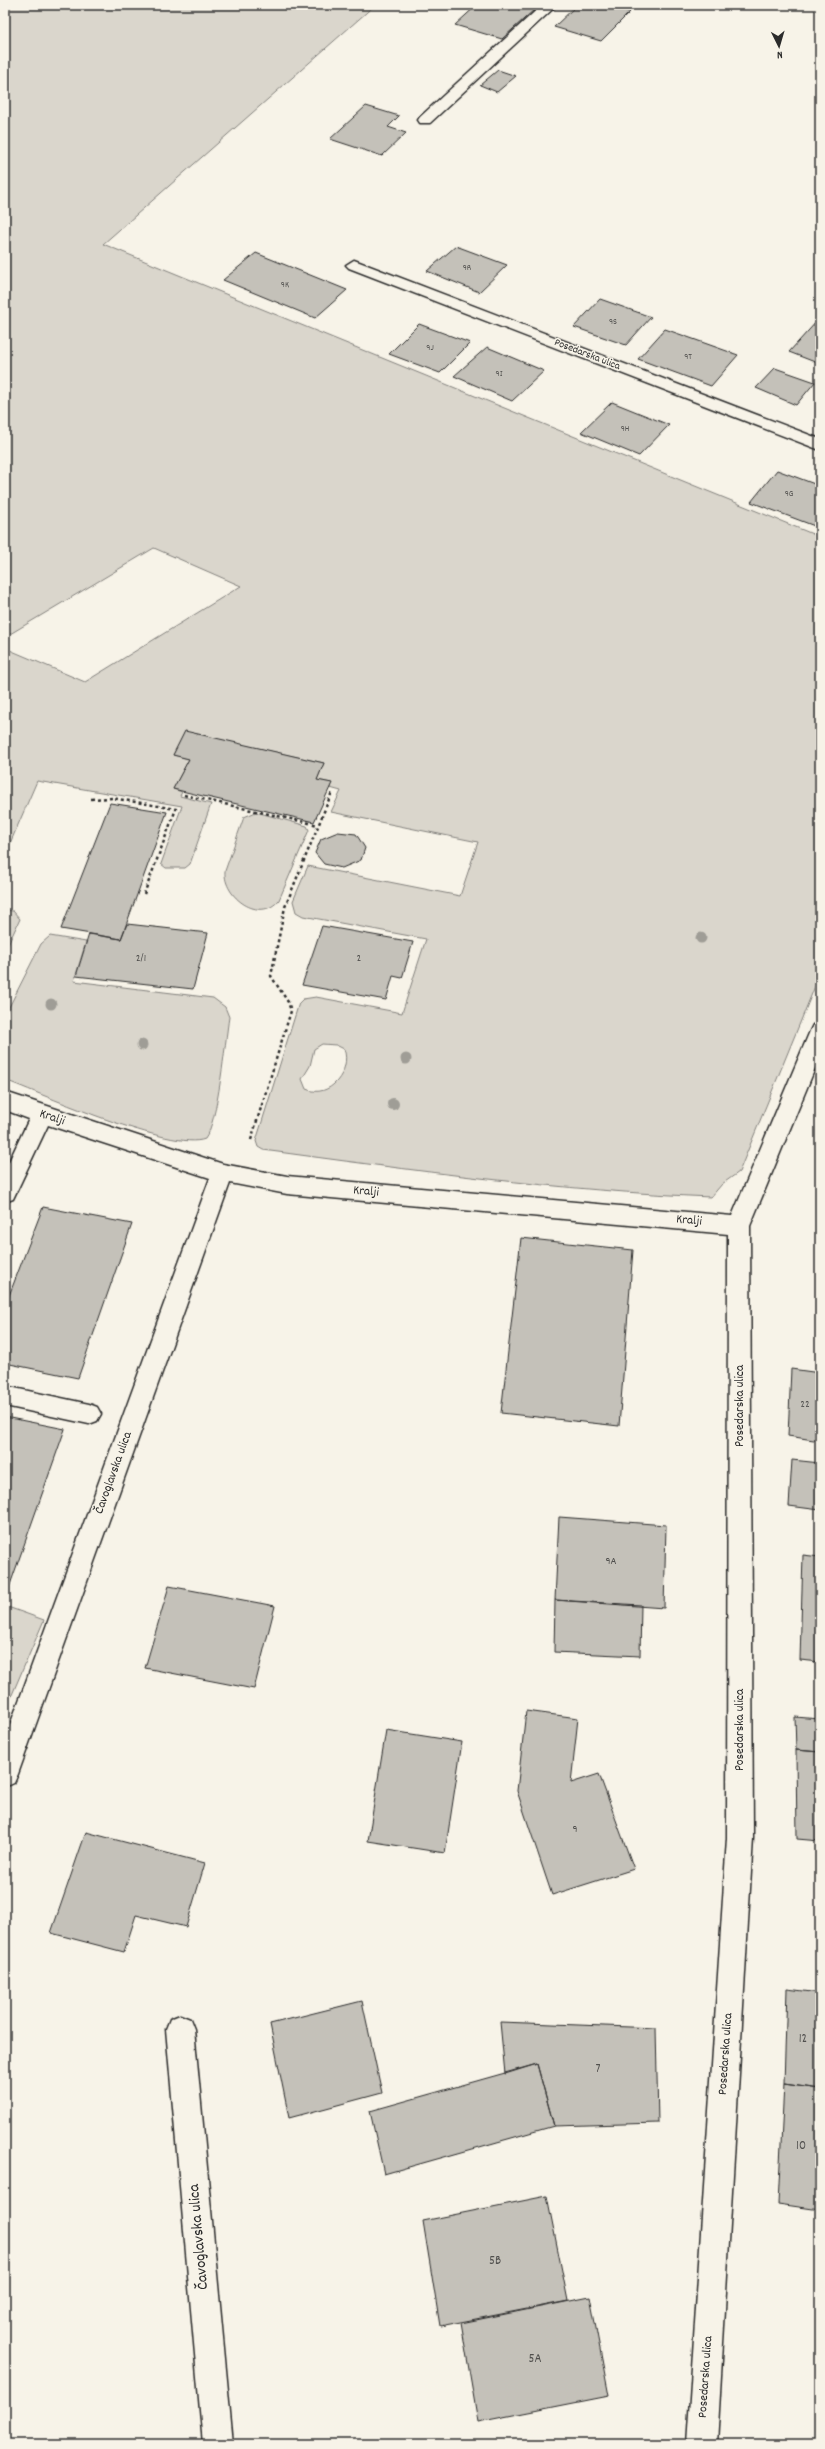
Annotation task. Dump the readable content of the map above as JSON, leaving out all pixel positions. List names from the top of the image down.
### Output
{
  "streets": {
    "street": ["Posedarska ulica", "Kralji", "Čavoglavska ulica"]
  },
  "crossings": [
    ["Posedarska ulica", "Kralji"],
    ["Kralji", "Čavoglavska ulica"]
  ],
  "house_numbers": [
    "9R",
    "9K",
    "9S",
    "9J",
    "9T",
    "9I",
    "9H",
    "9G",
    "2/1",
    "2",
    "22",
    "9A",
    "9",
    "12",
    "7",
    "10",
    "5B",
    "5A"
  ],
  "north": "bottom"
}
